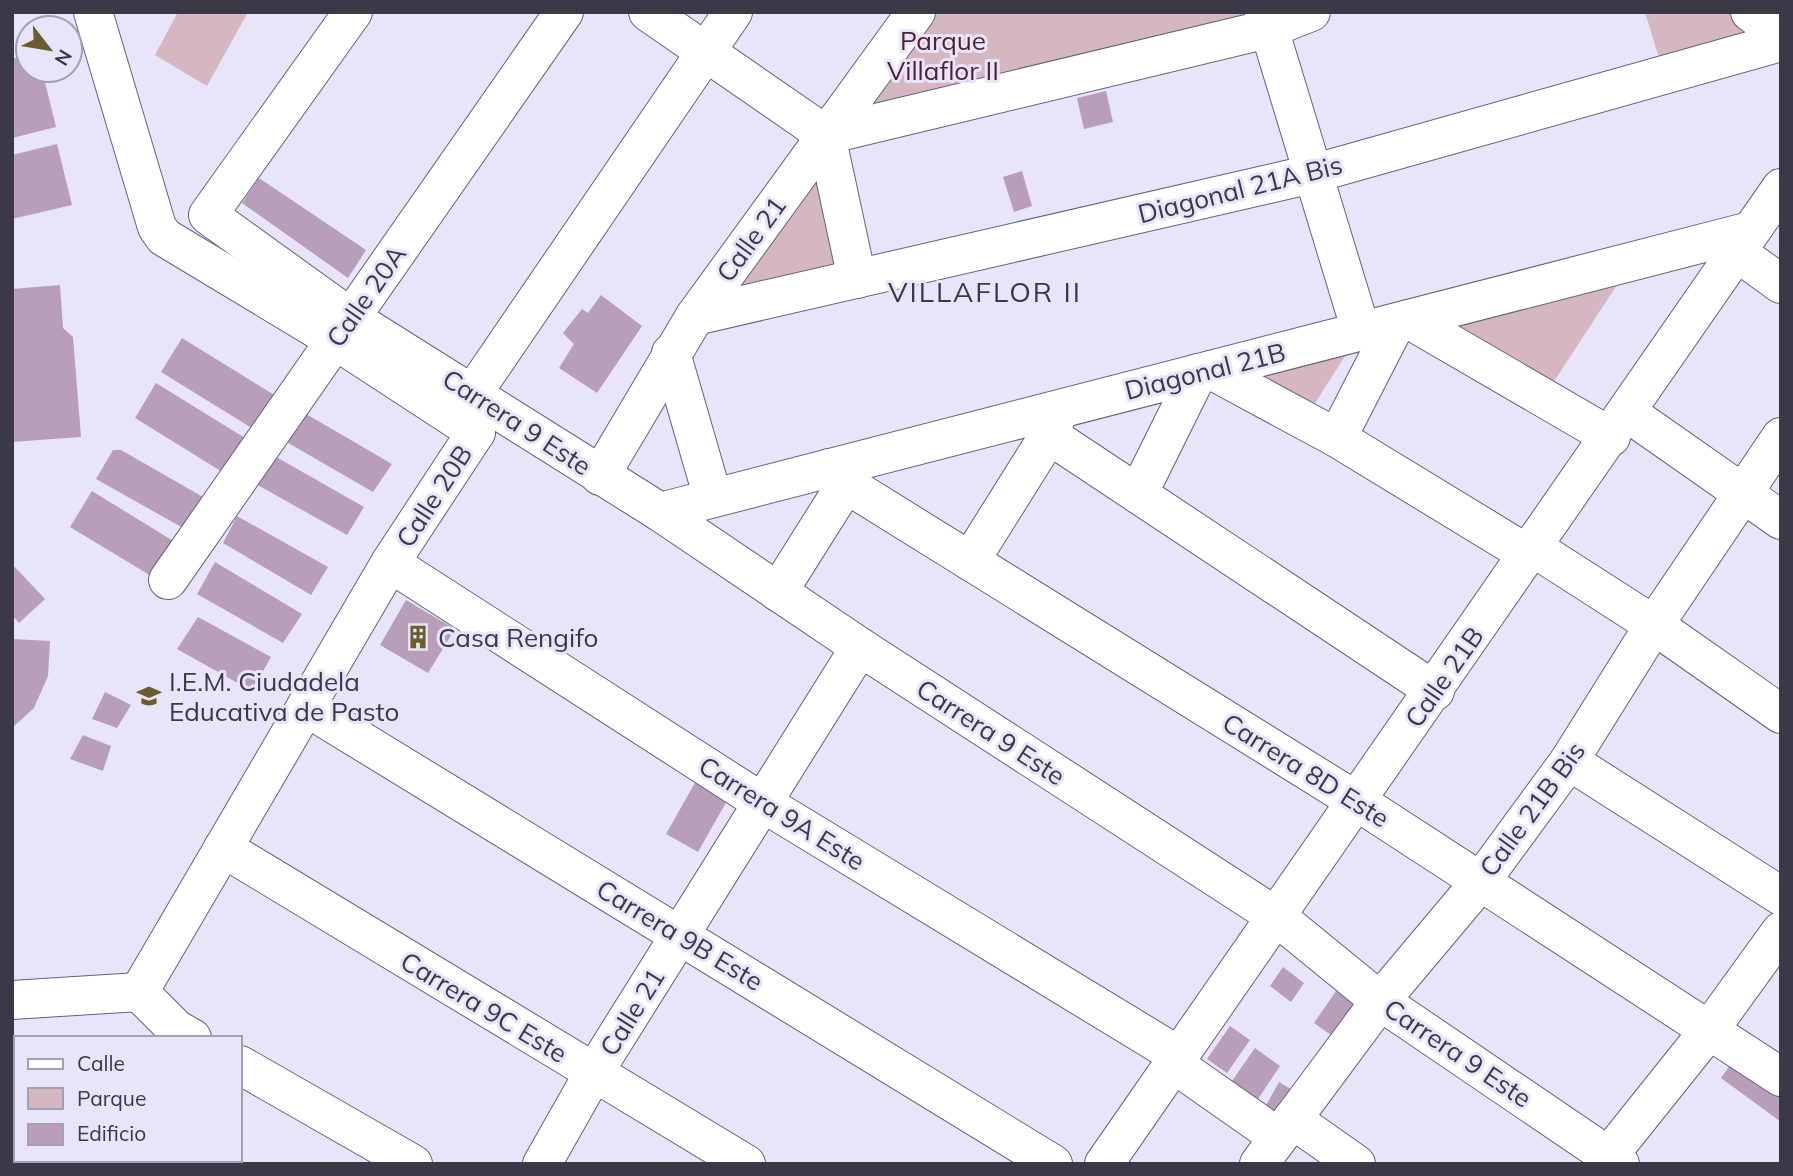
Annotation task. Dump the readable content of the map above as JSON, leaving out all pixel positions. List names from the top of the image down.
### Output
{
  "streets": {
    "street": [
      "Diagonal 21A Bis",
      "Calle 21",
      "Calle 20A",
      "Diagonal 21B",
      "Carrera 9 Este",
      "Calle 20B",
      "Calle 21B",
      "Carrera 8D Este",
      "Calle 21B Bis",
      "Carrera 9A Este",
      "Carrera 9B Este",
      "Carrera 9C Este"
    ]
  },
  "crossings": [
    ["Diagonal 21A Bis", "Calle 21"],
    ["Calle 21", "Carrera 9 Este"],
    ["Calle 21", "Carrera 9A Este"],
    ["Calle 21", "Carrera 9B Este"],
    ["Calle 21", "Carrera 9C Este"],
    ["Calle 20A", "Carrera 9 Este"],
    ["Diagonal 21B", "Carrera 9 Este"],
    ["Diagonal 21B", "Calle 21B"],
    ["Diagonal 21B", "Carrera 8D Este"],
    ["Carrera 9 Este", "Calle 20B"],
    ["Carrera 9 Este", "Calle 21B"],
    ["Carrera 9 Este", "Calle 21B Bis"],
    ["Calle 20B", "Carrera 9A Este"],
    ["Calle 20B", "Carrera 9B Este"],
    ["Calle 20B", "Carrera 9C Este"],
    ["Calle 21B", "Carrera 8D Este"],
    ["Calle 21B", "Carrera 9A Este"],
    ["Carrera 8D Este", "Calle 21B Bis"],
    ["Calle 21B Bis", "Carrera 9A Este"]
  ],
  "districts": ["VILLAFLOR II"],
  "parks": ["Parque Villaflor II"],
  "places": {
    "building": ["Casa Rengifo"],
    "school or university": ["I.E.M. Ciudadela Educativa de Pasto"]
  },
  "legend": ["Calle", "Parque", "Edificio"],
  "north": "bottom right"
}
